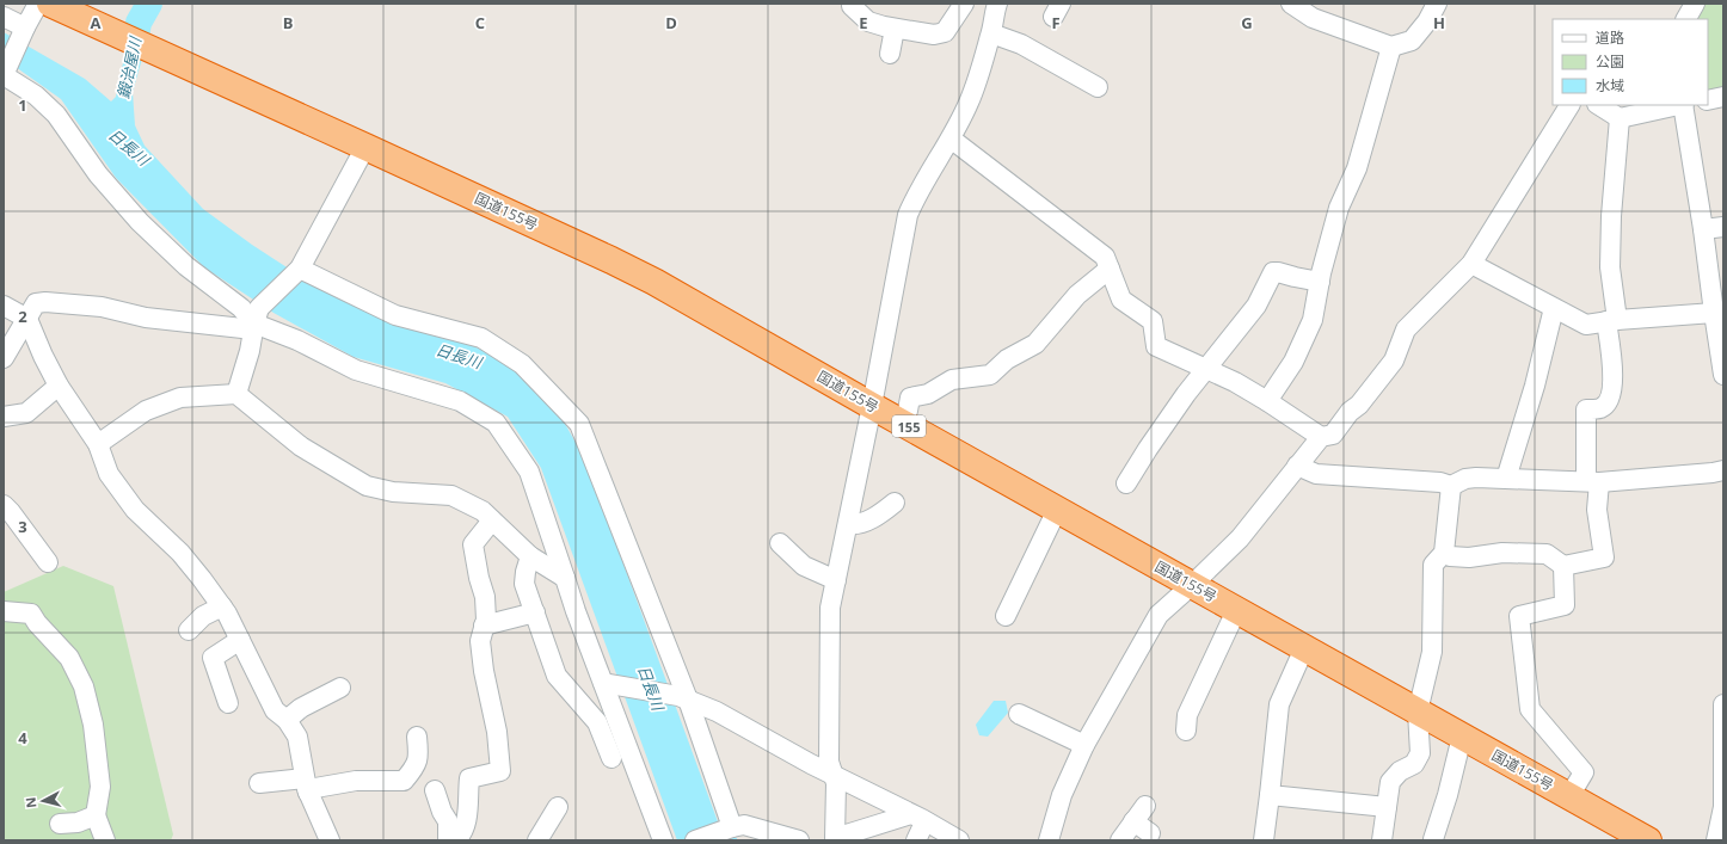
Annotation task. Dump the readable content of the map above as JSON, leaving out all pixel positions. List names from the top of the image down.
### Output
{
  "streets": {
    "highway": ["国道155号", "155"]
  },
  "water": ["鍛治屋川", "日長川"],
  "legend": ["道路", "公園", "水域"],
  "north": "left",
  "grid": {
    "columns": [
      "A",
      "B",
      "C",
      "D",
      "E",
      "F",
      "G",
      "H"
    ],
    "rows": [
      "1",
      "2",
      "3",
      "4"
    ]
  }
}
